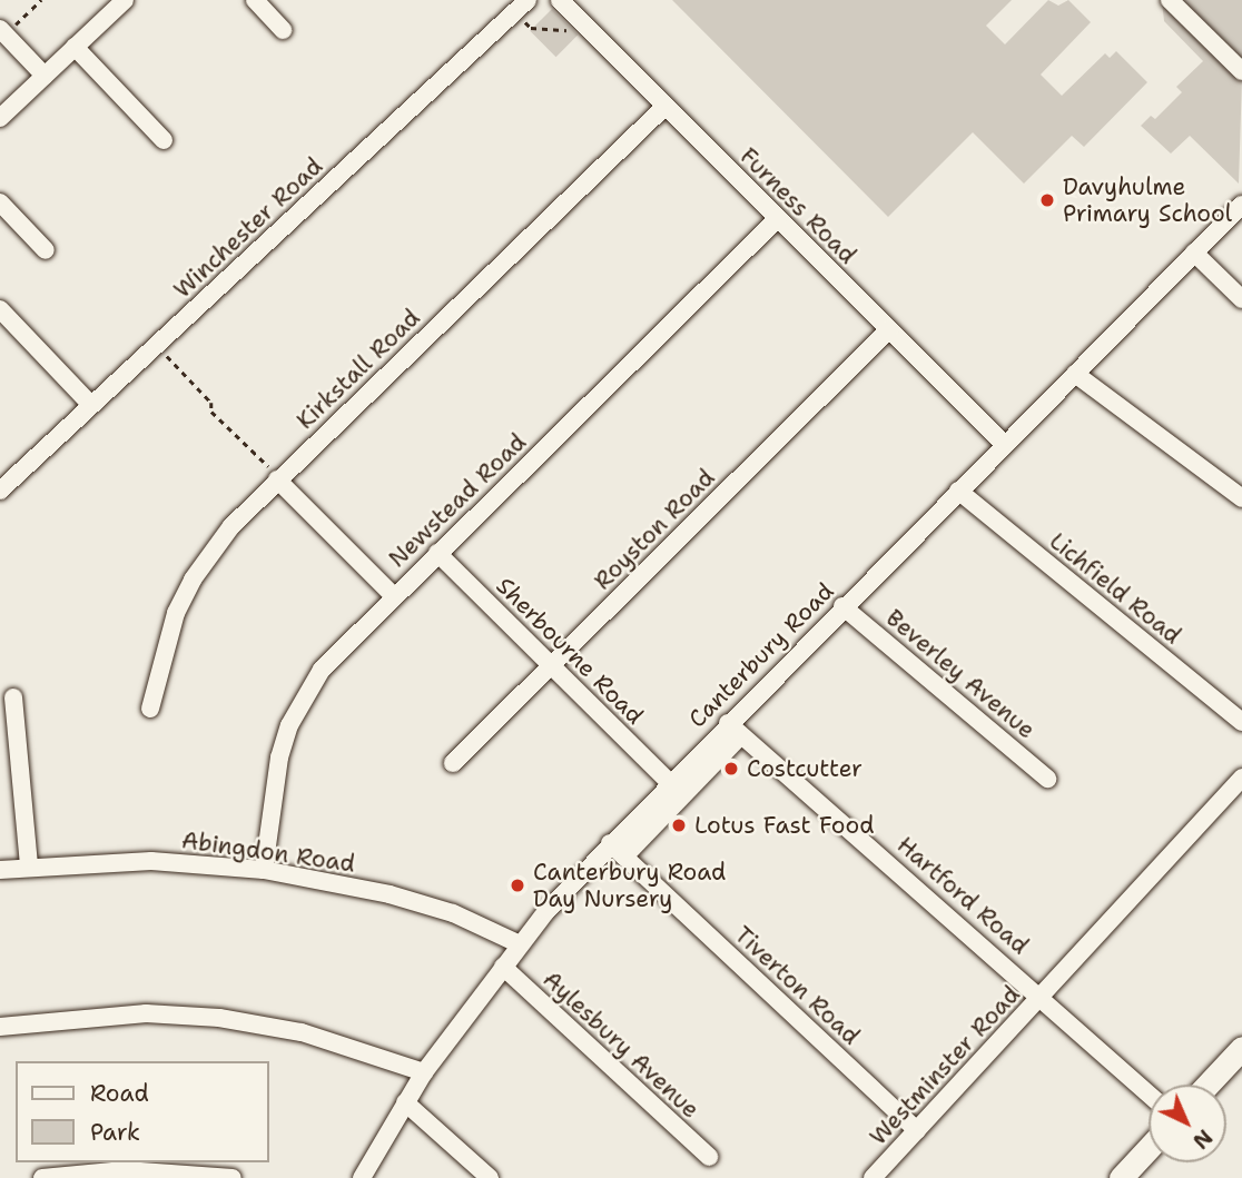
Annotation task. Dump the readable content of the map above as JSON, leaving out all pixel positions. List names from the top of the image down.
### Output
{
  "streets": {
    "street": [
      "Furness Road",
      "Winchester Road",
      "Kirkstall Road",
      "Newstead Road",
      "Royston Road",
      "Lichfield Road",
      "Sherbourne Road",
      "Canterbury Road",
      "Beverley Avenue",
      "Abingdon Road",
      "Hartford Road",
      "Tiverton Road",
      "Aylesbury Avenue",
      "Westminster Road"
    ]
  },
  "crossings": [
    ["Furness Road", "Kirkstall Road"],
    ["Furness Road", "Newstead Road"],
    ["Furness Road", "Royston Road"],
    ["Furness Road", "Canterbury Road"],
    ["Newstead Road", "Sherbourne Road"],
    ["Newstead Road", "Abingdon Road"],
    ["Royston Road", "Sherbourne Road"],
    ["Lichfield Road", "Canterbury Road"],
    ["Sherbourne Road", "Canterbury Road"],
    ["Canterbury Road", "Beverley Avenue"],
    ["Canterbury Road", "Abingdon Road"],
    ["Canterbury Road", "Hartford Road"],
    ["Canterbury Road", "Tiverton Road"],
    ["Canterbury Road", "Aylesbury Avenue"],
    ["Hartford Road", "Westminster Road"],
    ["Tiverton Road", "Westminster Road"]
  ],
  "places": [
    "Davyhulme Primary School",
    "Costcutter",
    "Lotus Fast Food",
    "Canterbury Road Day Nursery"
  ],
  "legend": ["Road", "Park"],
  "north": "bottom right"
}
